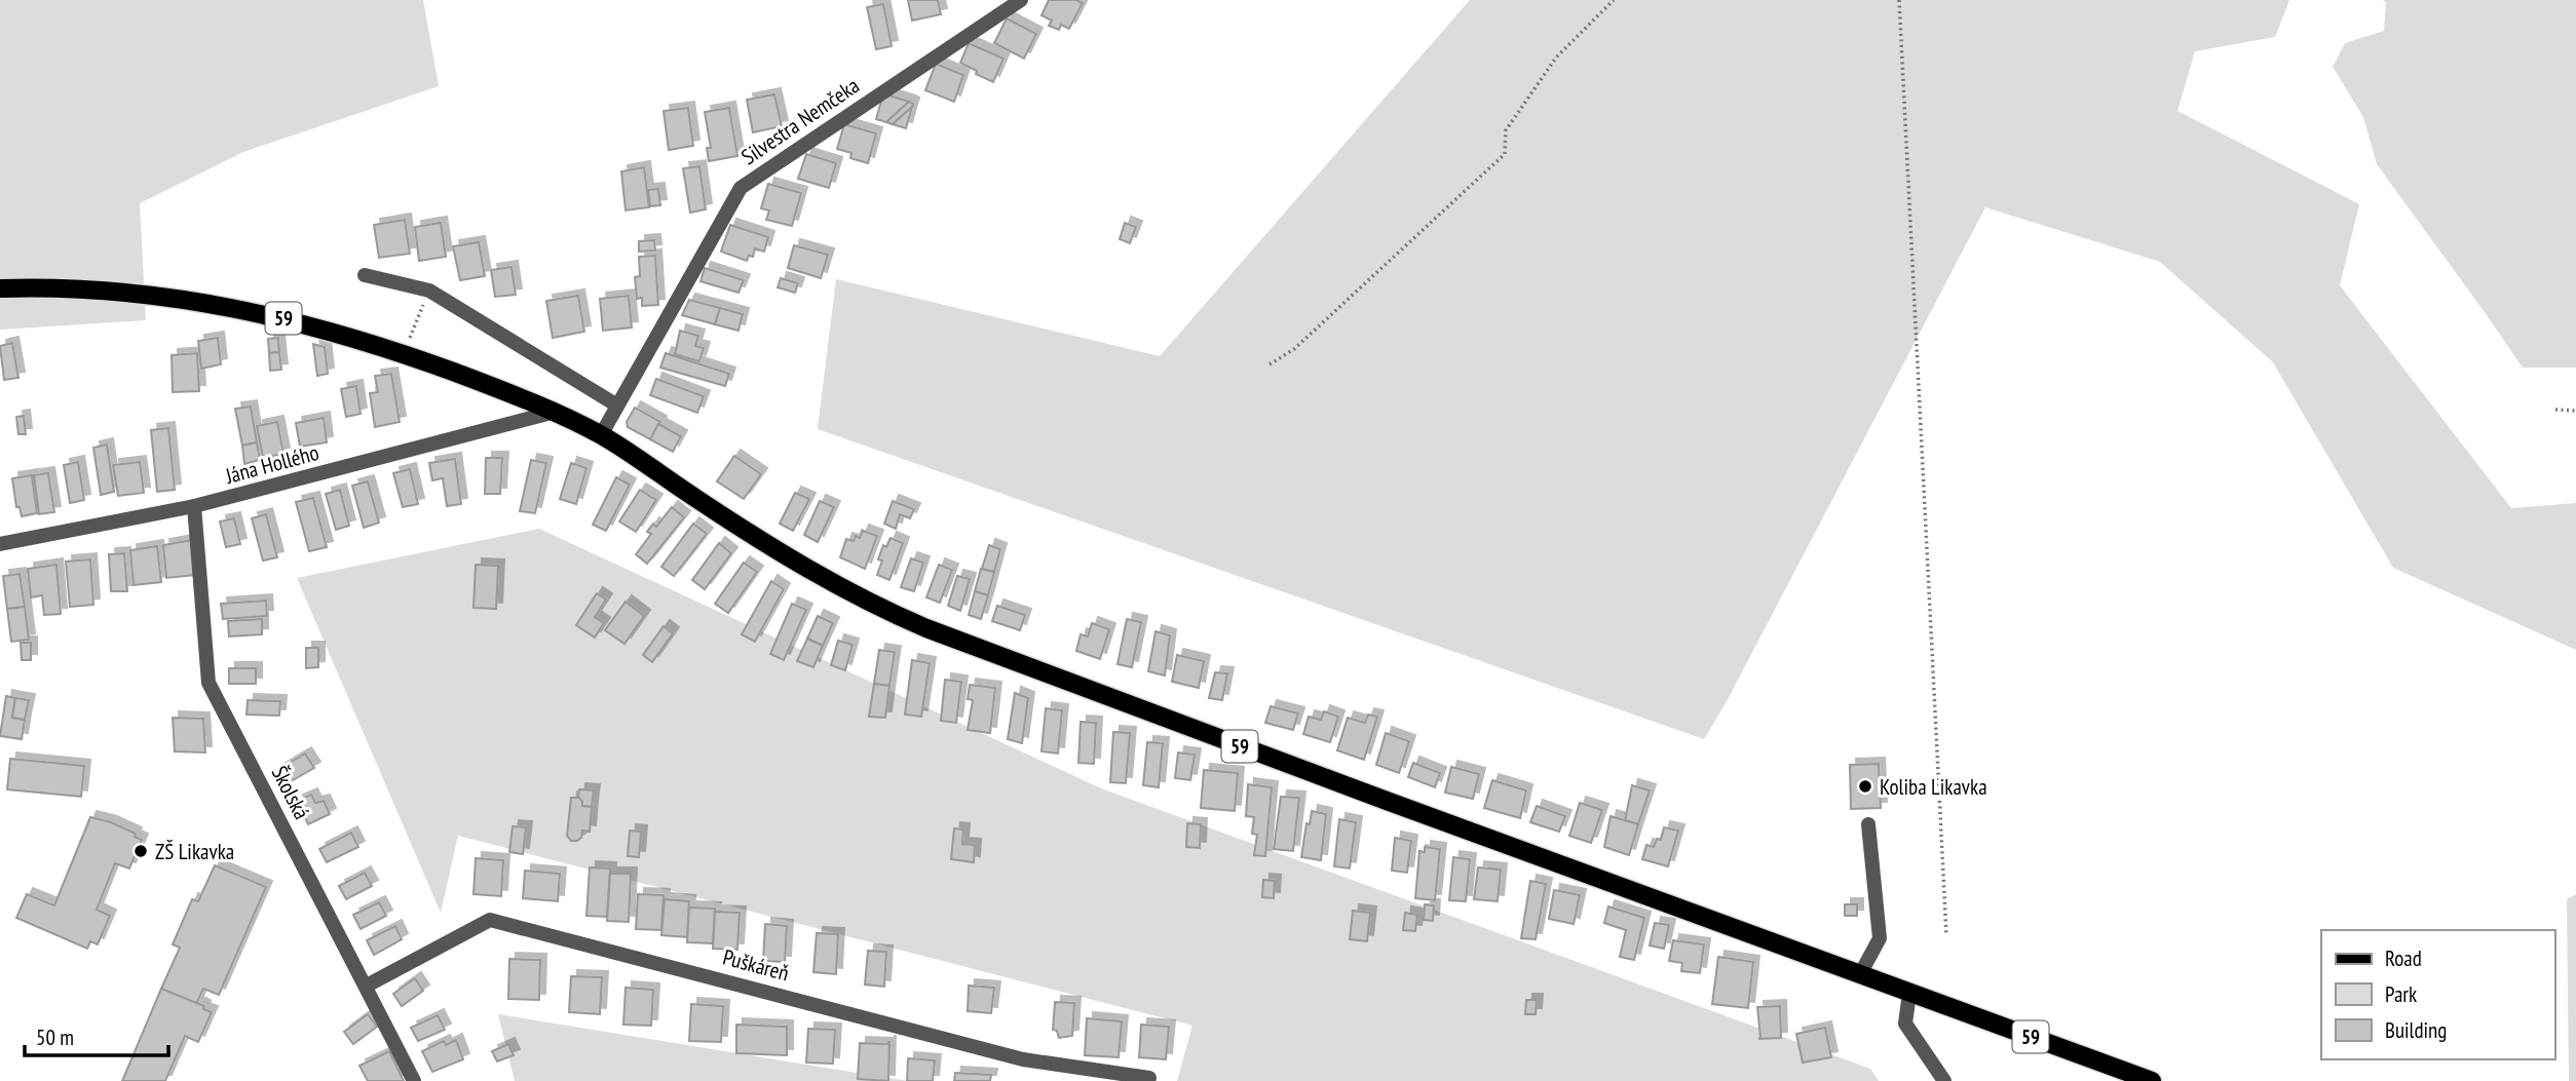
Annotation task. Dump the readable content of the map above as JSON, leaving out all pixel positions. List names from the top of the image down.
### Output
{
  "streets": {
    "main road": ["59"],
    "street": [
      "Silvestra Nemčeka",
      "Jána Hollého",
      "Školská",
      "Puškáreň"
    ]
  },
  "crossings": [
    ["Silvestra Nemčeka", "59"],
    ["59", "Jána Hollého"],
    ["Jána Hollého", "Školská"],
    ["Školská", "Puškáreň"]
  ],
  "places": ["Koliba Likavka", "ZŠ Likavka"],
  "legend": ["Road", "Park", "Building"],
  "scale_bar": "50 m"
}
